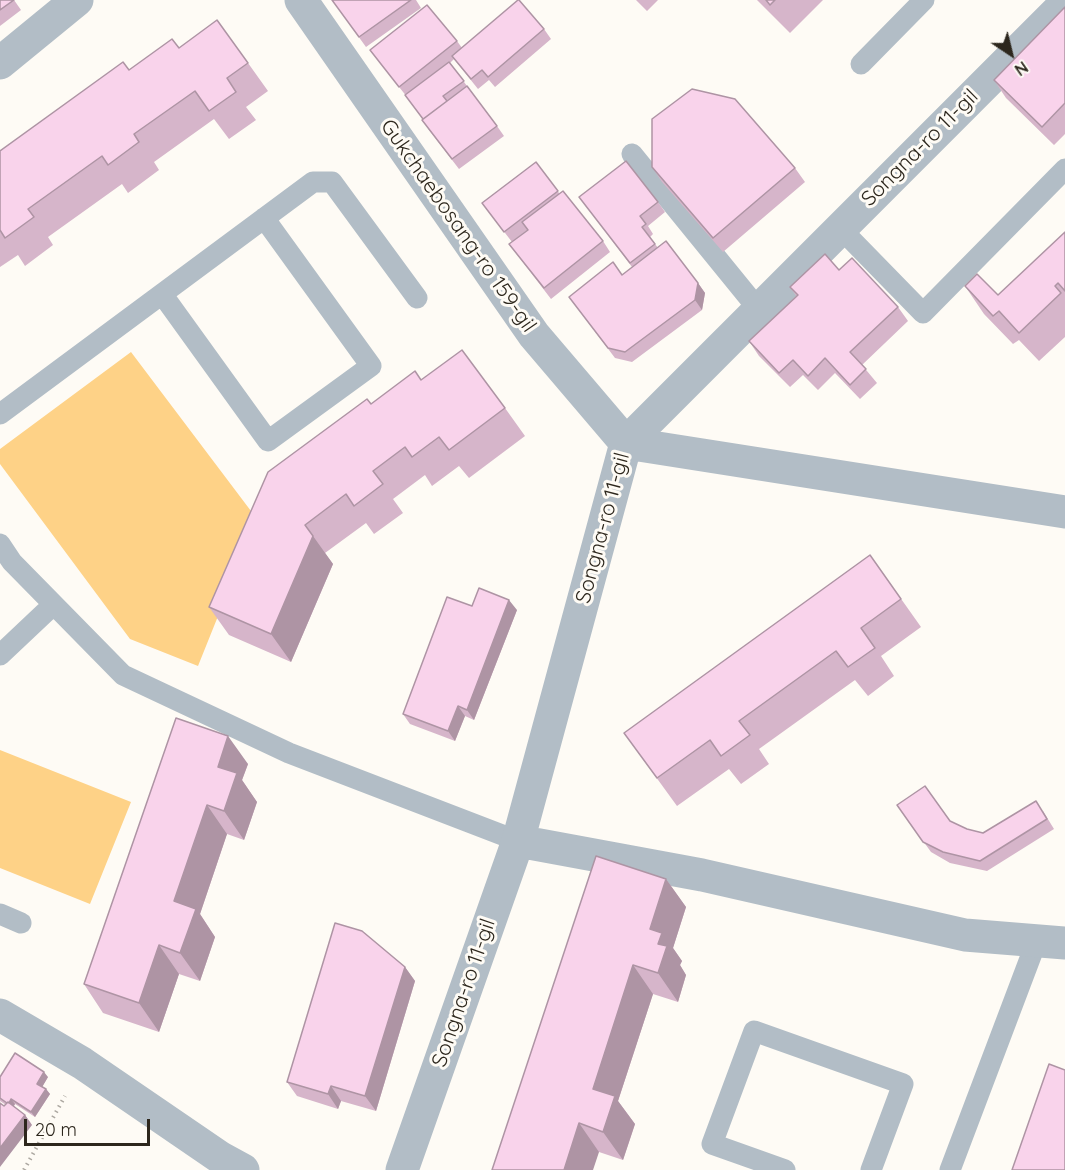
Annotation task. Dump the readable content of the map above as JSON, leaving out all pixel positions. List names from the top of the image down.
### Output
{
  "streets": {
    "street": ["Songna-ro 11-gil", "Gukchaebosang-ro 159-gil"]
  },
  "crossings": [
    ["Songna-ro 11-gil", "Gukchaebosang-ro 159-gil"]
  ],
  "scale_bar": "20 m",
  "north": "bottom right"
}
